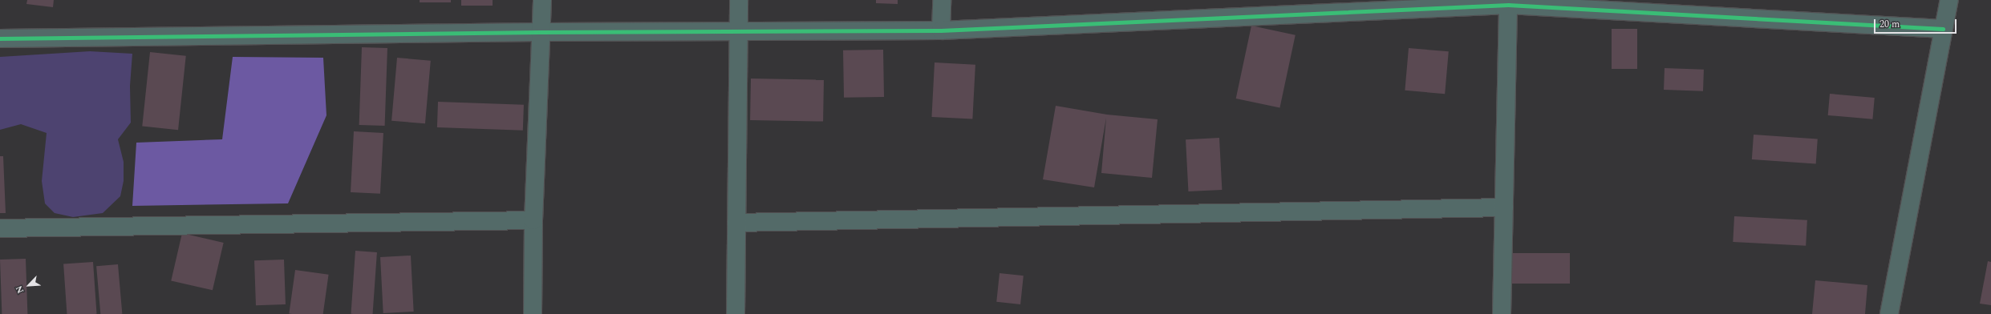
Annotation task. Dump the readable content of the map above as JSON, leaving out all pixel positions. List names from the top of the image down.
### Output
{
  "scale_bar": "20 m",
  "north": "bottom left"
}
